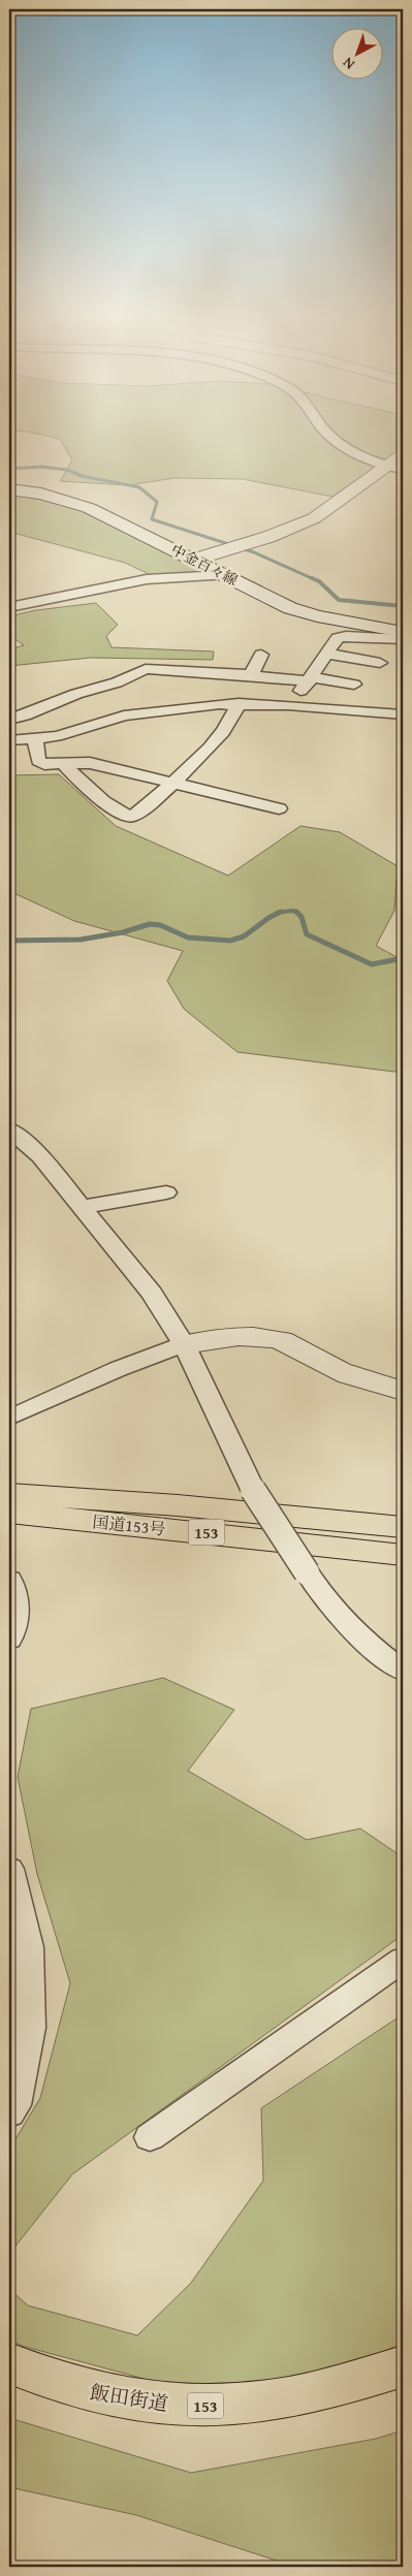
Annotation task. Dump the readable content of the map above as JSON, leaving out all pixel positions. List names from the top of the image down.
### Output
{
  "streets": {
    "highway": ["国道153号", "153", "飯田街道"],
    "street": ["中金百々線"]
  },
  "north": "bottom left"
}
